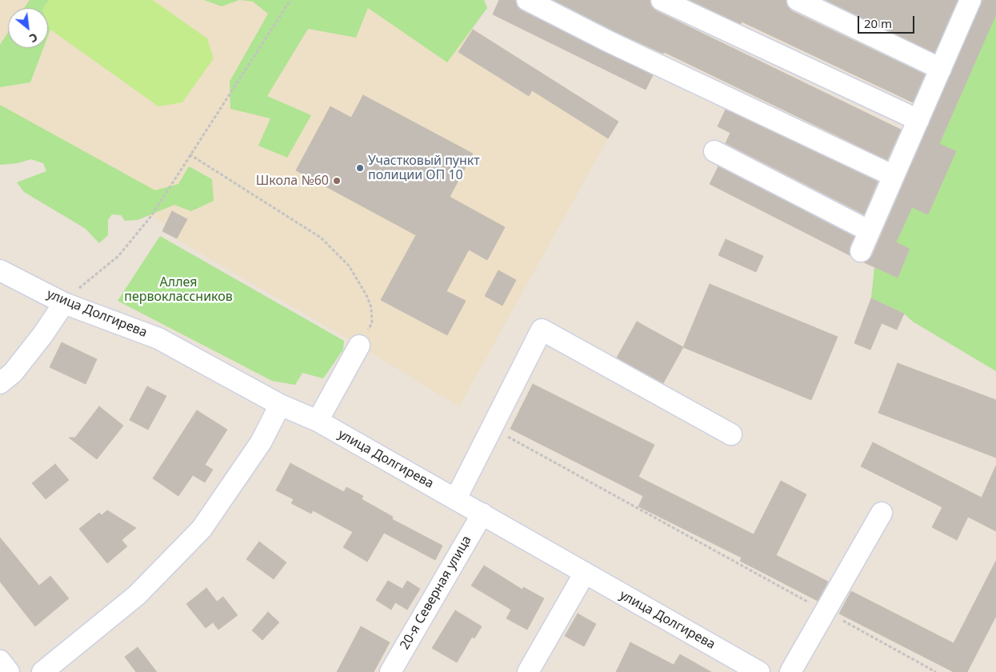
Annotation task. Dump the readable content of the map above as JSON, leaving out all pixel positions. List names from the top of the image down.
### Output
{
  "streets": {
    "street": ["улица Долгирева", "20-я Северная улица"]
  },
  "crossings": [
    ["улица Долгирева", "20-я Северная улица"]
  ],
  "parks": ["Аллея первоклассников"],
  "places": ["Участковый пункт полиции ОП 10", "Школа №60"],
  "scale_bar": "20 m",
  "north": "bottom right"
}
